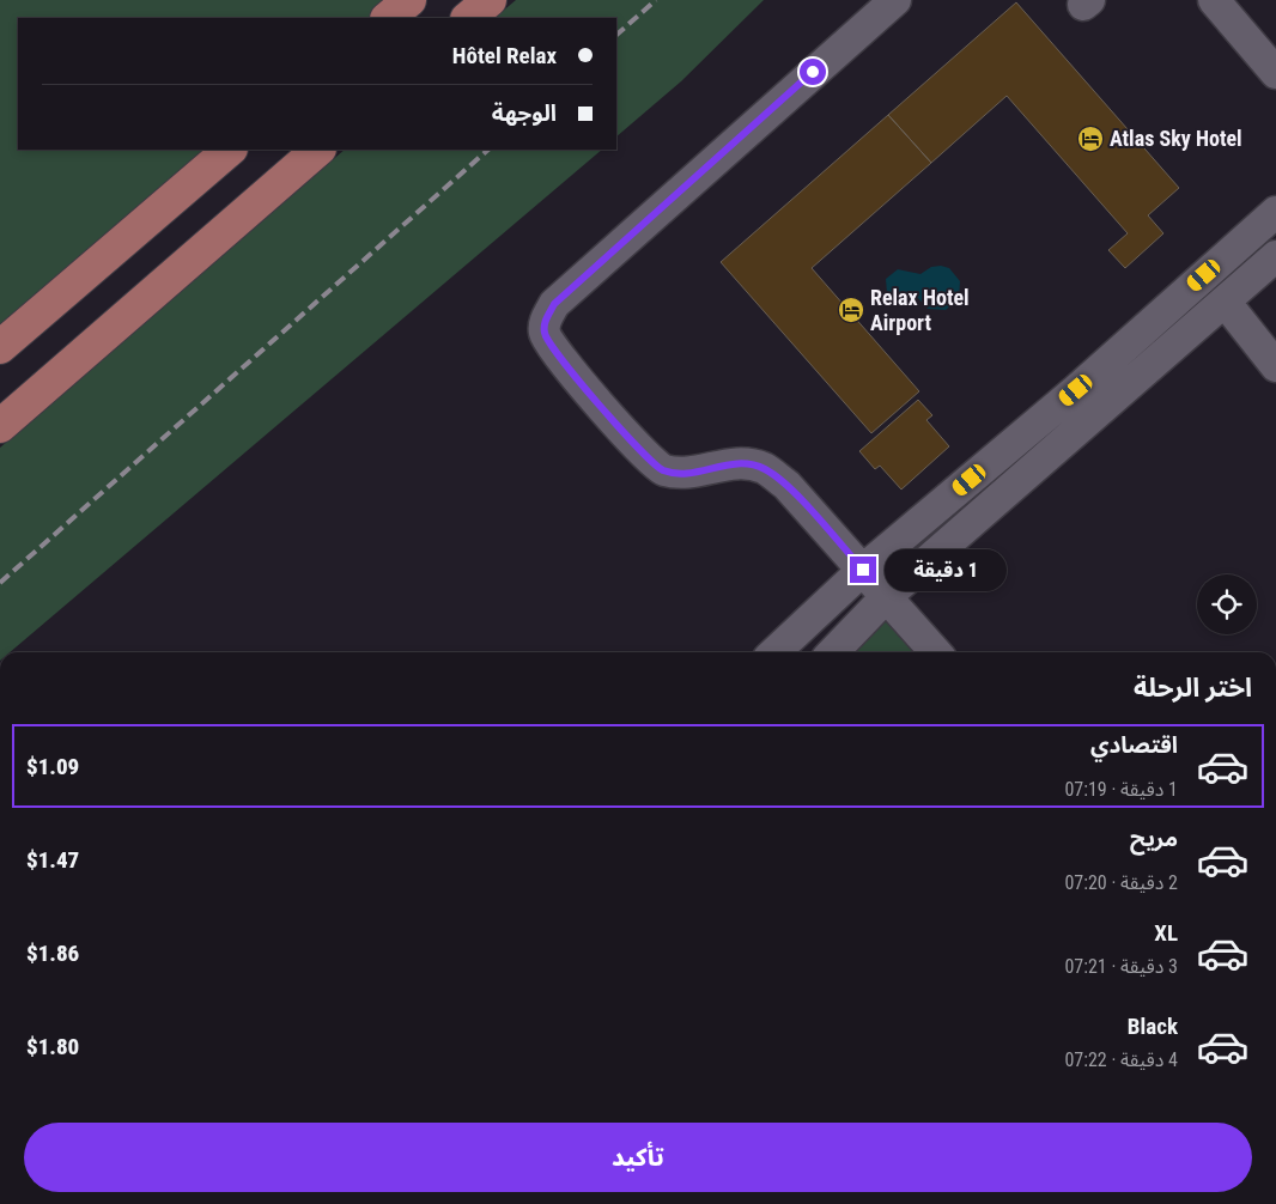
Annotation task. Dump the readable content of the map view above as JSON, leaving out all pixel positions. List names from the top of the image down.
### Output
{
  "places": {
    "hotel": ["Atlas Sky Hotel", "Relax Hotel Airport"]
  },
  "page": {
    "banner": ["Hôtel Relax", "الوجهة"],
    "bubble": "1 دقيقة",
    "heading": "اختر الرحلة",
    "list": [
      {
        "name": "اقتصادي",
        "note": "1 دقيقة · 07:19",
        "value": "$1.09"
      },
      {
        "name": "مريح",
        "note": "2 دقيقة · 07:20",
        "value": "$1.47"
      },
      {
        "name": "XL",
        "note": "3 دقيقة · 07:21",
        "value": "$1.86"
      },
      {
        "name": "Black",
        "note": "4 دقيقة · 07:22",
        "value": "$1.80"
      }
    ],
    "buttons": "تأكيد"
  }
}
